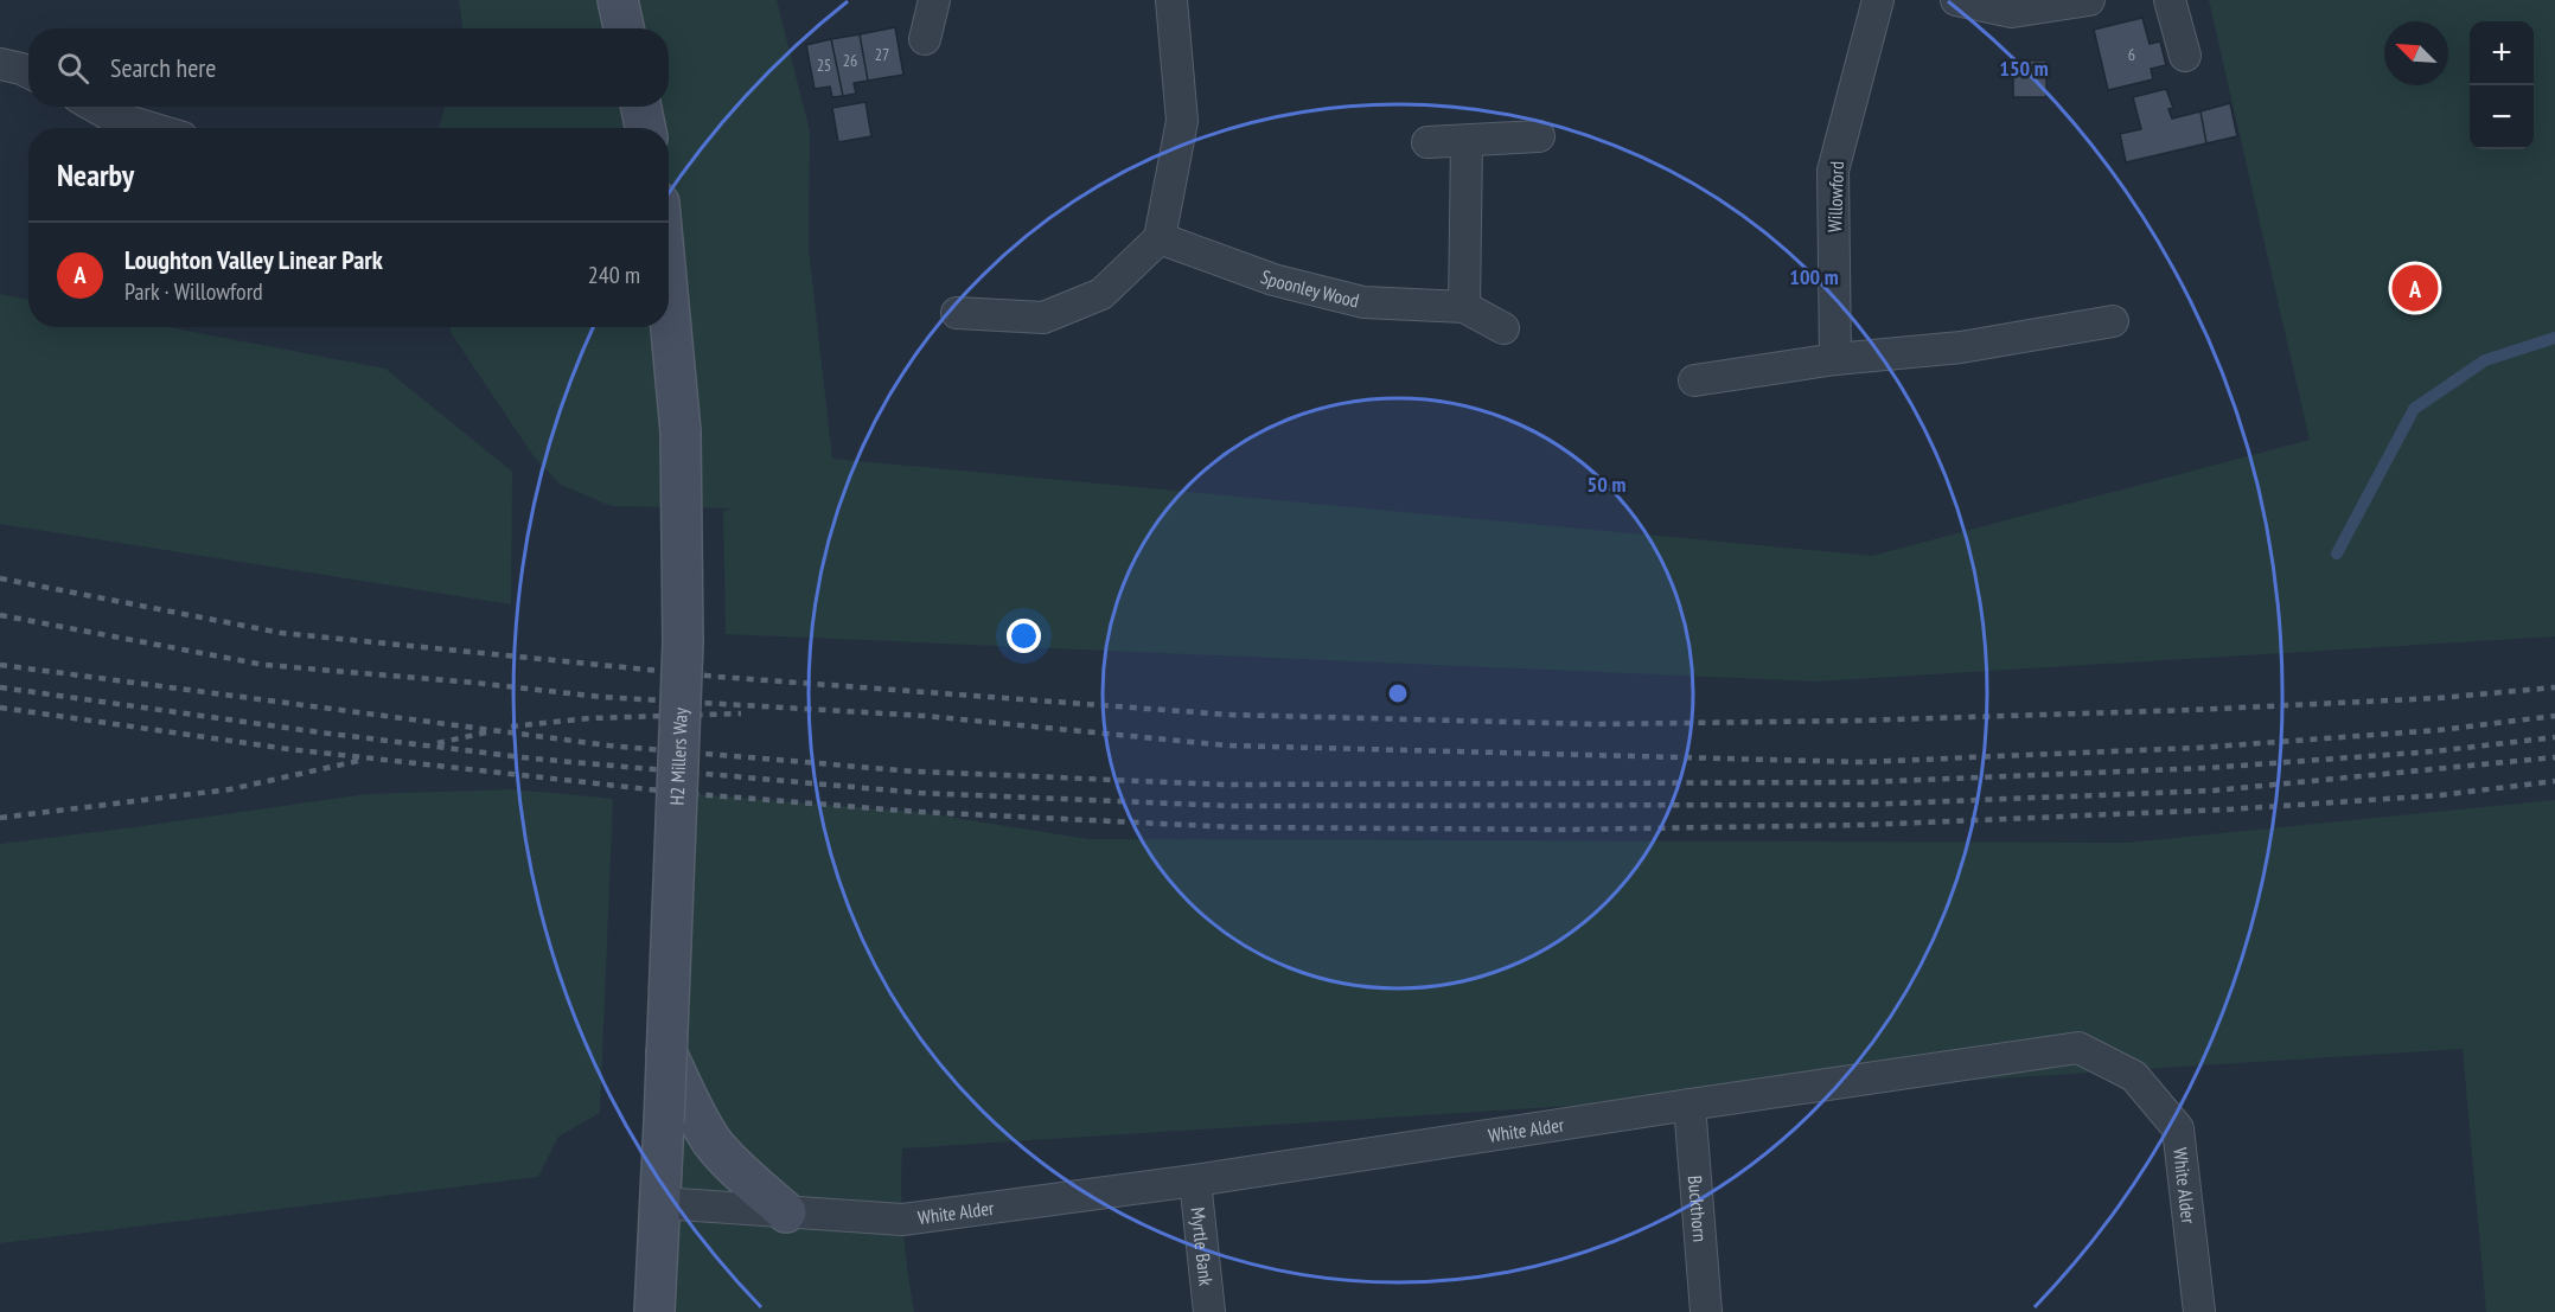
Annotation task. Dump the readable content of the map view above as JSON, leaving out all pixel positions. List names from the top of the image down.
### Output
{
  "streets": {
    "street": [
      "Willowford",
      "Spoonley Wood",
      "H2 Millers Way",
      "White Alder",
      "Buckthorn",
      "Myrtle Bank"
    ]
  },
  "crossings": [
    ["H2 Millers Way", "White Alder"],
    ["White Alder", "Buckthorn"],
    ["White Alder", "Myrtle Bank"]
  ],
  "house_numbers": [
    "27",
    "6",
    "26",
    "25"
  ],
  "north": "top left",
  "page": {
    "map_buttons": ["+", "−"],
    "search": "Search here",
    "heading": "Nearby",
    "list": [
      {
        "mark": "A",
        "name": "Loughton Valley Linear Park",
        "note": "Park · Willowford",
        "value": "240 m"
      }
    ],
    "pins": "A"
  },
  "rings": ["150 m", "100 m", "50 m"]
}
